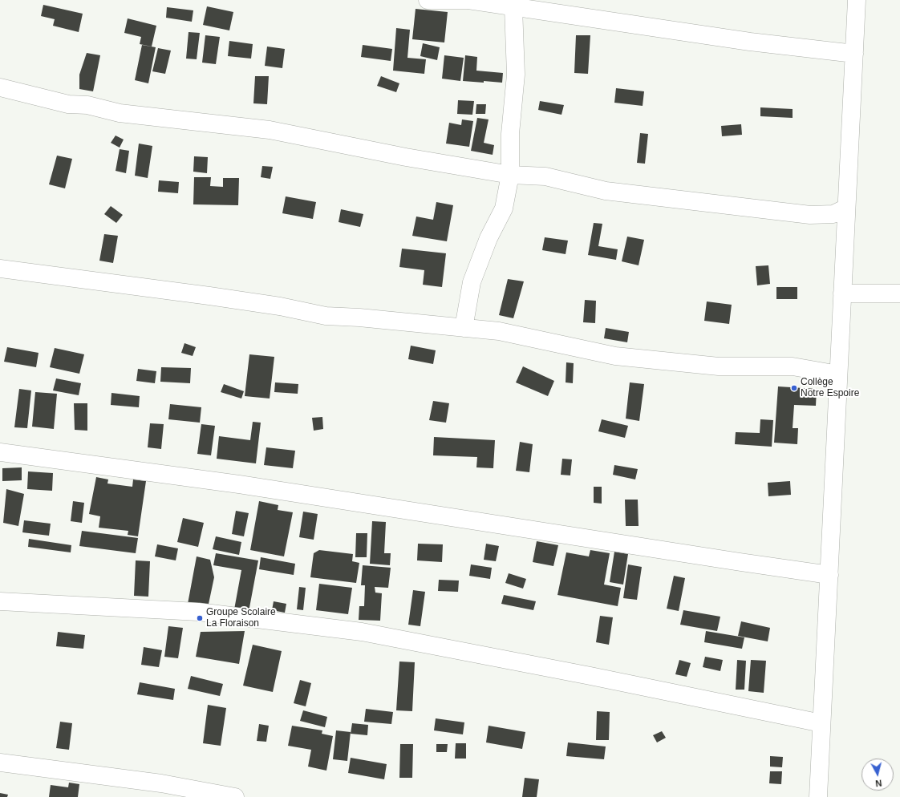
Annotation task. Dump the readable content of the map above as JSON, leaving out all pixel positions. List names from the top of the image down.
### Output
{
  "places": ["Collège Notre Espoire", "Groupe Scolaire La Floraison"],
  "north": "bottom"
}
